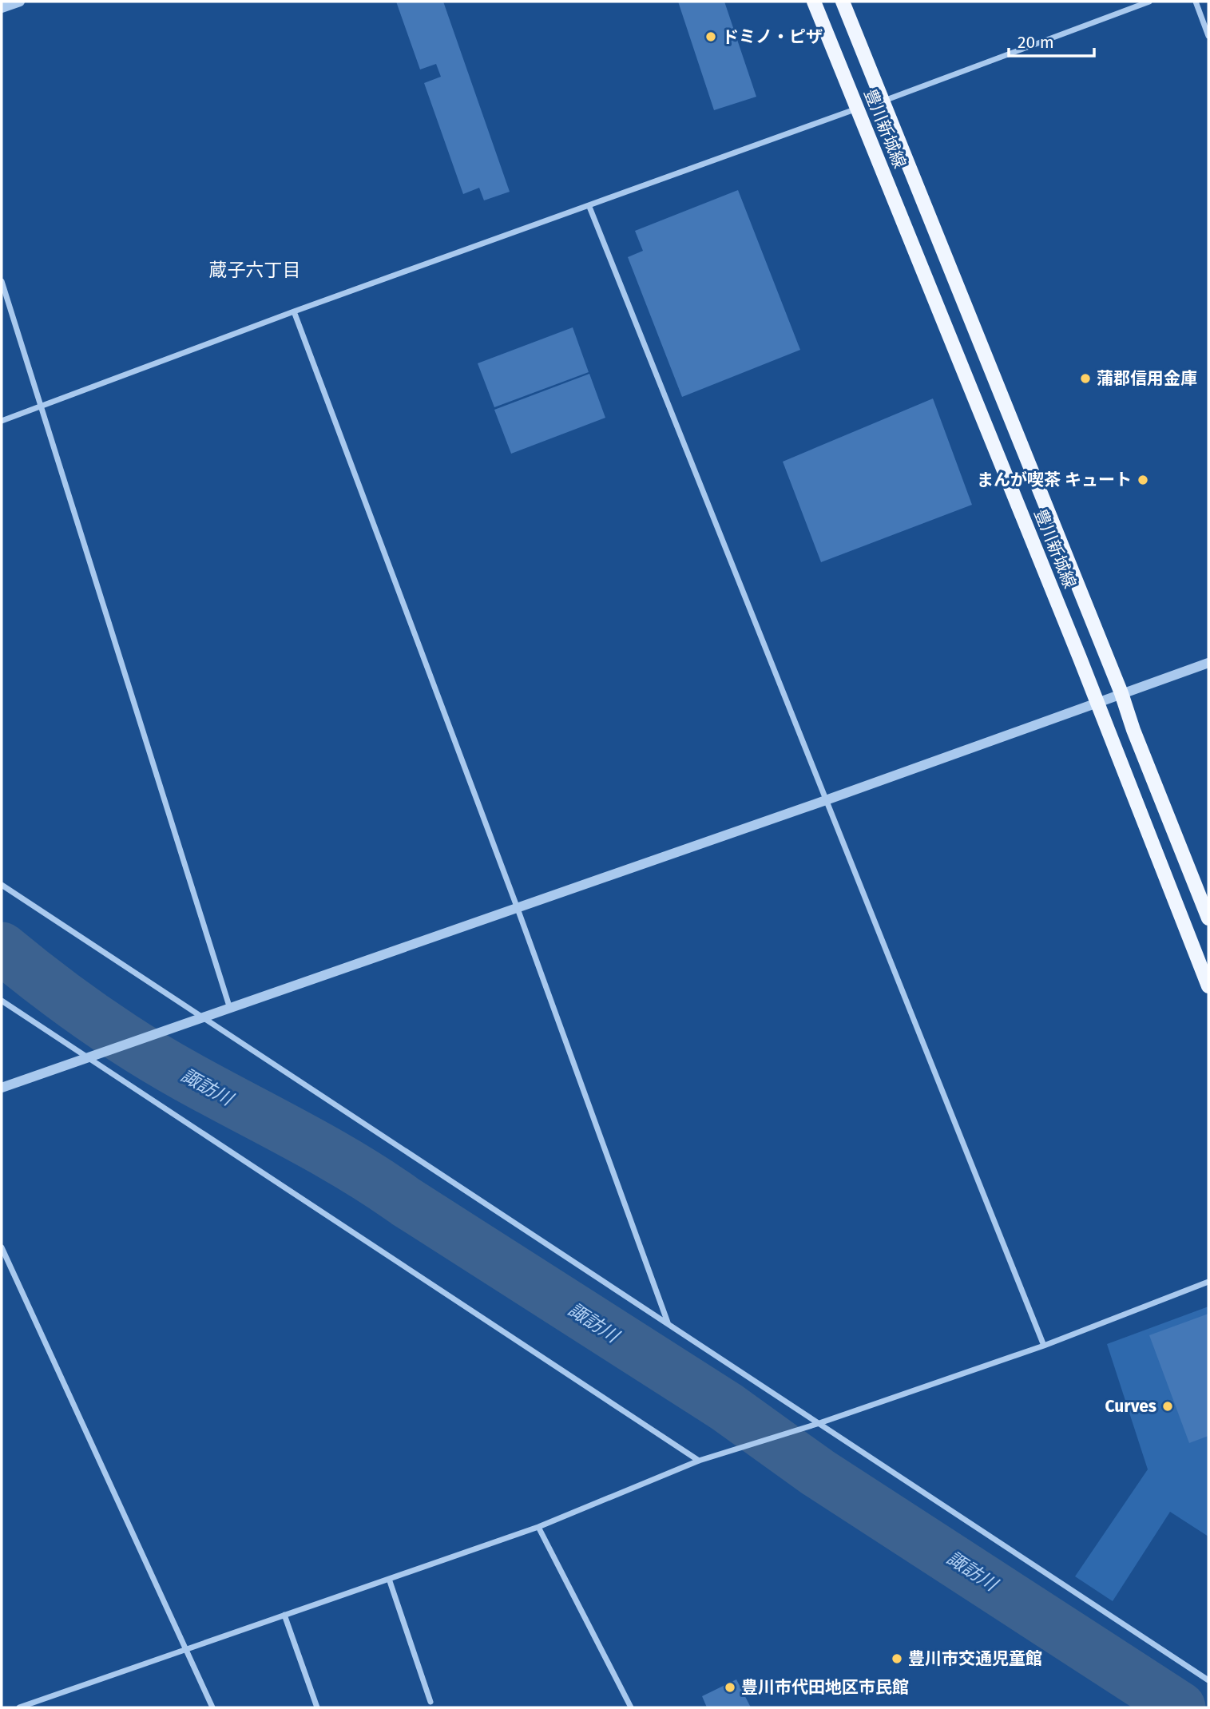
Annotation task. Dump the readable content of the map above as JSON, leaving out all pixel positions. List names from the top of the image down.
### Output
{
  "streets": {
    "main road": ["豊川新城線"]
  },
  "districts": ["蔵子六丁目"],
  "water": ["諏訪川"],
  "places": [
    "ドミノ・ピザ",
    "蒲郡信用金庫",
    "まんが喫茶 キュート",
    "Curves",
    "豊川市交通児童館",
    "豊川市代田地区市民館"
  ],
  "scale_bar": "20 m"
}
